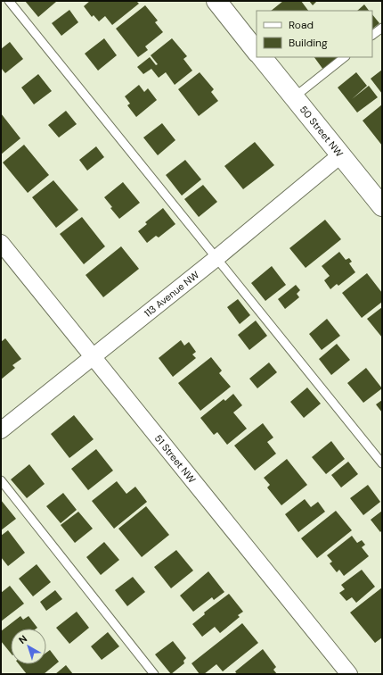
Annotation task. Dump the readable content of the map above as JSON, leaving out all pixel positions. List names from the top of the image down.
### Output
{
  "streets": {
    "main road": ["50 Street NW"],
    "street": ["113 Avenue NW", "51 Street NW"]
  },
  "crossings": [
    ["50 Street NW", "113 Avenue NW"],
    ["113 Avenue NW", "51 Street NW"]
  ],
  "legend": ["Road", "Building"],
  "north": "top left"
}
